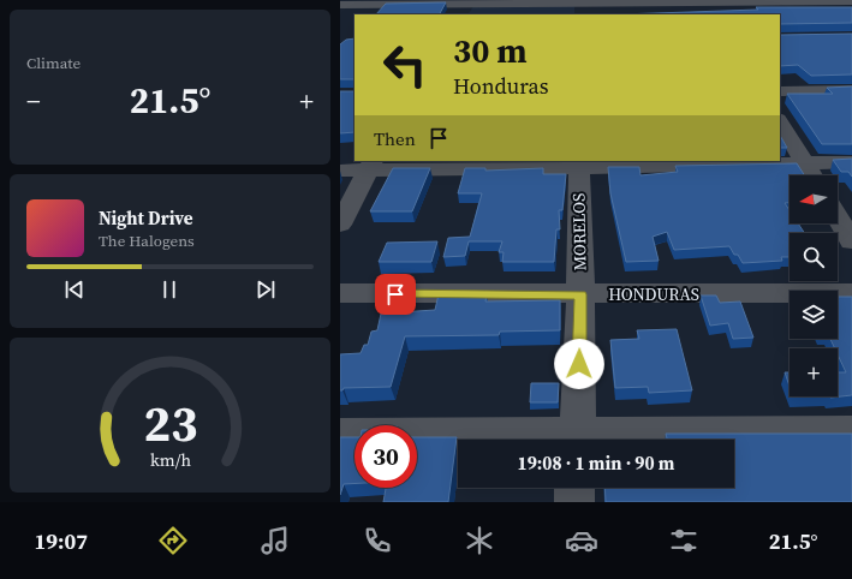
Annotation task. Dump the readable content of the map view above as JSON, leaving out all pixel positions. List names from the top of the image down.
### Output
{
  "streets": {
    "street": ["MORELOS", "HONDURAS"]
  },
  "crossings": [
    ["MORELOS", "HONDURAS"]
  ],
  "north": "left",
  "page": {
    "tile": "Climate",
    "turn": ["30 m", "Honduras"],
    "heat": ["−", "21.5°", "+"],
    "then": "Then",
    "map_buttons": "+",
    "song": ["Night Drive", "The Halogens"],
    "limit": "30",
    "trip": "19:08 · 1 min · 90 m",
    "tabs": ["19:07", "21.5°"],
    "gauge": ["23", "km/h"]
  }
}
